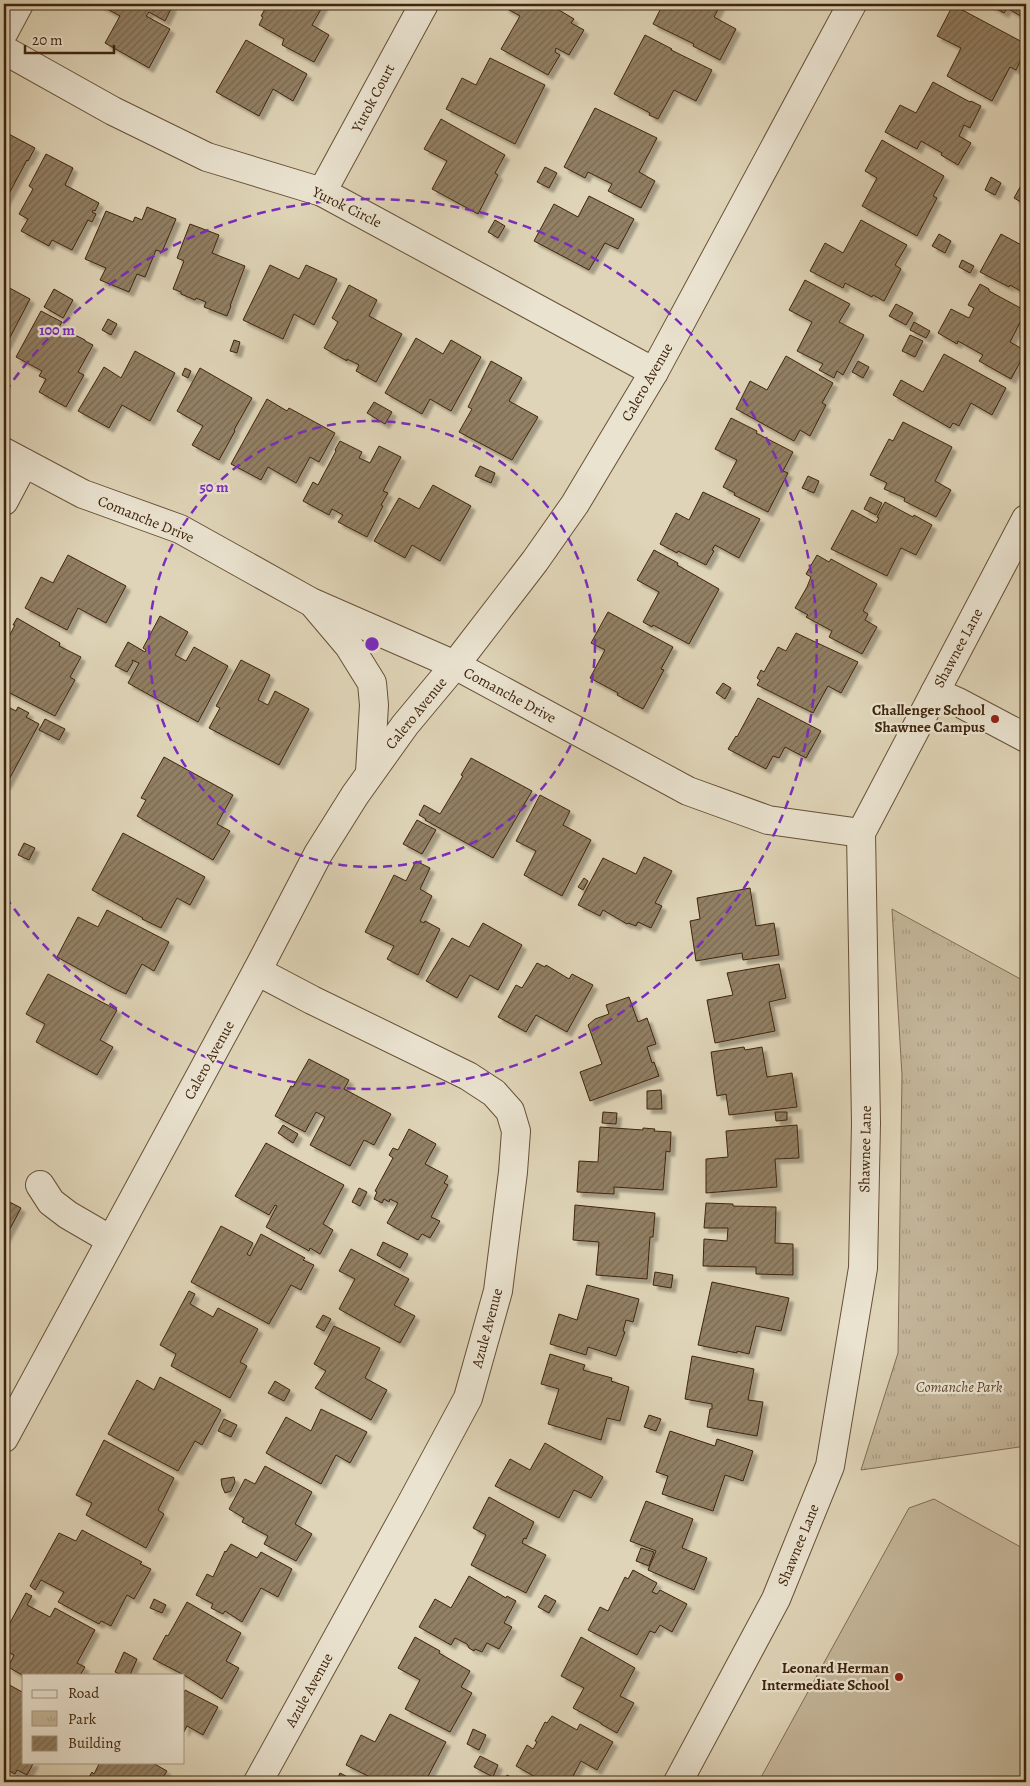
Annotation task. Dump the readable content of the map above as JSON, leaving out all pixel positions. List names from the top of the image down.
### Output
{
  "streets": {
    "street": [
      "Yurok Court",
      "Yurok Circle",
      "Calero Avenue",
      "Comanche Drive",
      "Shawnee Lane",
      "Azule Avenue"
    ]
  },
  "crossings": [
    ["Yurok Court", "Yurok Circle"],
    ["Yurok Circle", "Calero Avenue"],
    ["Calero Avenue", "Comanche Drive"],
    ["Calero Avenue", "Azule Avenue"],
    ["Comanche Drive", "Shawnee Lane"]
  ],
  "parks": ["Comanche Park"],
  "places": ["Challenger School Shawnee Campus", "Leonard Herman Intermediate School"],
  "legend": ["Road", "Park", "Building"],
  "scale_bar": "20 m",
  "rings": ["100 m", "50 m"]
}
